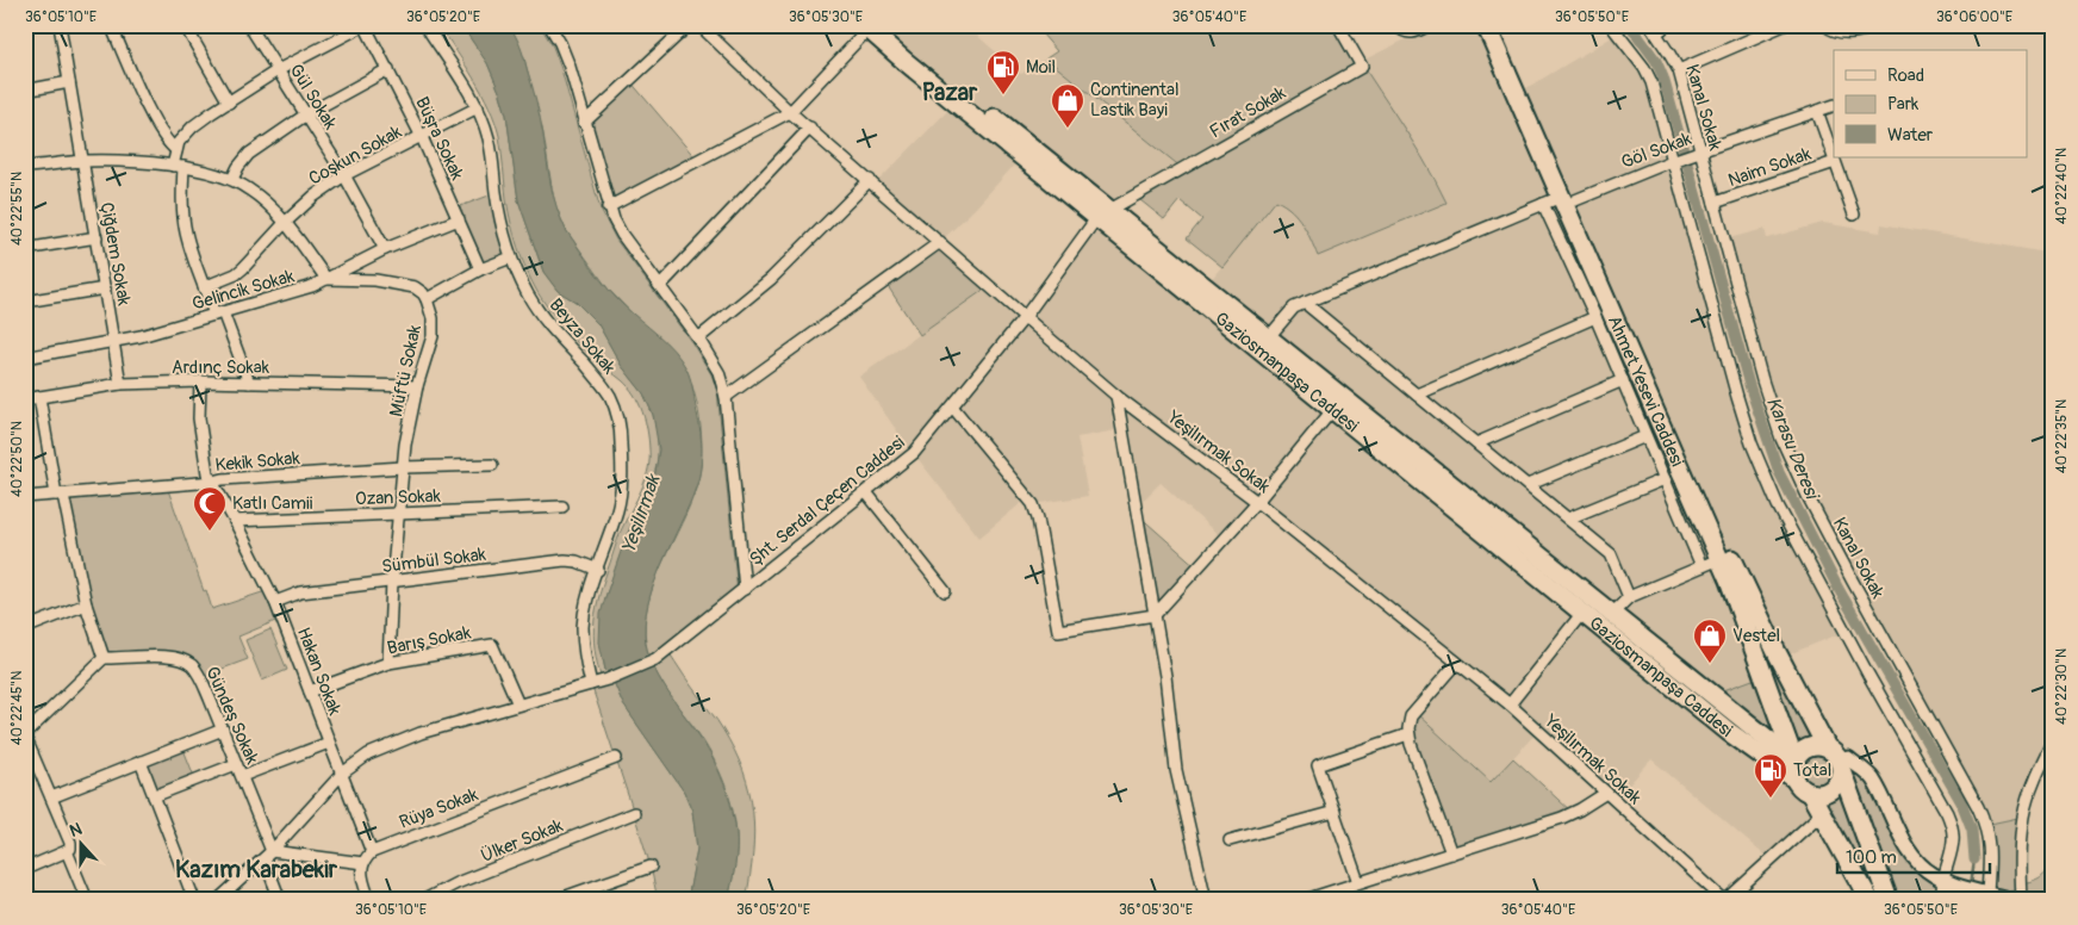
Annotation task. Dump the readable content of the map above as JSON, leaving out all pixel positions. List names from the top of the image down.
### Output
{
  "streets": {
    "main road": ["Gaziosmanpaşa Caddesi", "Ahmet Yesevi Caddesi"],
    "street": [
      "Gül Sokak",
      "Kanal Sokak",
      "Fırat Sokak",
      "Büşra Sokak",
      "Göl Sokak",
      "Coşkun Sokak",
      "Naim Sokak",
      "Çiğdem Sokak",
      "Gelincik Sokak",
      "Beyza Sokak",
      "Ardınç Sokak",
      "Müftü Sokak",
      "Yeşilırmak Sokak",
      "Kekik Sokak",
      "Ozan Sokak",
      "Şht. Serdal Çeçen Caddesi",
      "Sümbül Sokak",
      "Barış Sokak",
      "Hakan Sokak",
      "Gündeş Sokak",
      "Rüya Sokak",
      "Ülker Sokak"
    ]
  },
  "crossings": [
    ["Gül Sokak", "Coşkun Sokak"],
    ["Gül Sokak", "Gelincik Sokak"],
    ["Kanal Sokak", "Göl Sokak"],
    ["Kanal Sokak", "Naim Sokak"],
    ["Fırat Sokak", "Gaziosmanpaşa Caddesi"],
    ["Fırat Sokak", "Şht. Serdal Çeçen Caddesi"],
    ["Büşra Sokak", "Coşkun Sokak"],
    ["Büşra Sokak", "Gelincik Sokak"],
    ["Göl Sokak", "Gaziosmanpaşa Caddesi"],
    ["Göl Sokak", "Ahmet Yesevi Caddesi"],
    ["Coşkun Sokak", "Beyza Sokak"],
    ["Çiğdem Sokak", "Gelincik Sokak"],
    ["Çiğdem Sokak", "Ardınç Sokak"],
    ["Beyza Sokak", "Şht. Serdal Çeçen Caddesi"],
    ["Beyza Sokak", "Sümbül Sokak"],
    ["Ardınç Sokak", "Müftü Sokak"],
    ["Ardınç Sokak", "Hakan Sokak"],
    ["Müftü Sokak", "Kekik Sokak"],
    ["Müftü Sokak", "Ozan Sokak"],
    ["Müftü Sokak", "Sümbül Sokak"],
    ["Müftü Sokak", "Barış Sokak"],
    ["Gaziosmanpaşa Caddesi", "Ahmet Yesevi Caddesi"],
    ["Gaziosmanpaşa Caddesi", "Yeşilırmak Sokak"],
    ["Gaziosmanpaşa Caddesi", "Şht. Serdal Çeçen Caddesi"],
    ["Yeşilırmak Sokak", "Şht. Serdal Çeçen Caddesi"],
    ["Kekik Sokak", "Hakan Sokak"],
    ["Ozan Sokak", "Hakan Sokak"],
    ["Sümbül Sokak", "Hakan Sokak"],
    ["Barış Sokak", "Hakan Sokak"],
    ["Hakan Sokak", "Rüya Sokak"]
  ],
  "districts": ["Pazar", "Kazım Karabekir"],
  "water": ["Karasu Deresi", "Yeşilırmak"],
  "places": {
    "fuel station": ["Moil", "Total"],
    "shop": ["Continental Lastik Bayi", "Vestel"],
    "mosque": ["Katlı Camii"]
  },
  "legend": ["Road", "Park", "Water"],
  "scale_bar": "100 m",
  "north": "top",
  "coordinates": [
    "36°05'10\"E",
    "36°05'20\"E",
    "36°05'30\"E",
    "36°05'40\"E",
    "36°05'50\"E",
    "36°06'00\"E",
    "40°22'40\"N",
    "40°22'55\"N",
    "40°22'35\"N",
    "40°22'50\"N",
    "40°22'30\"N",
    "40°22'45\"N"
  ]
}
